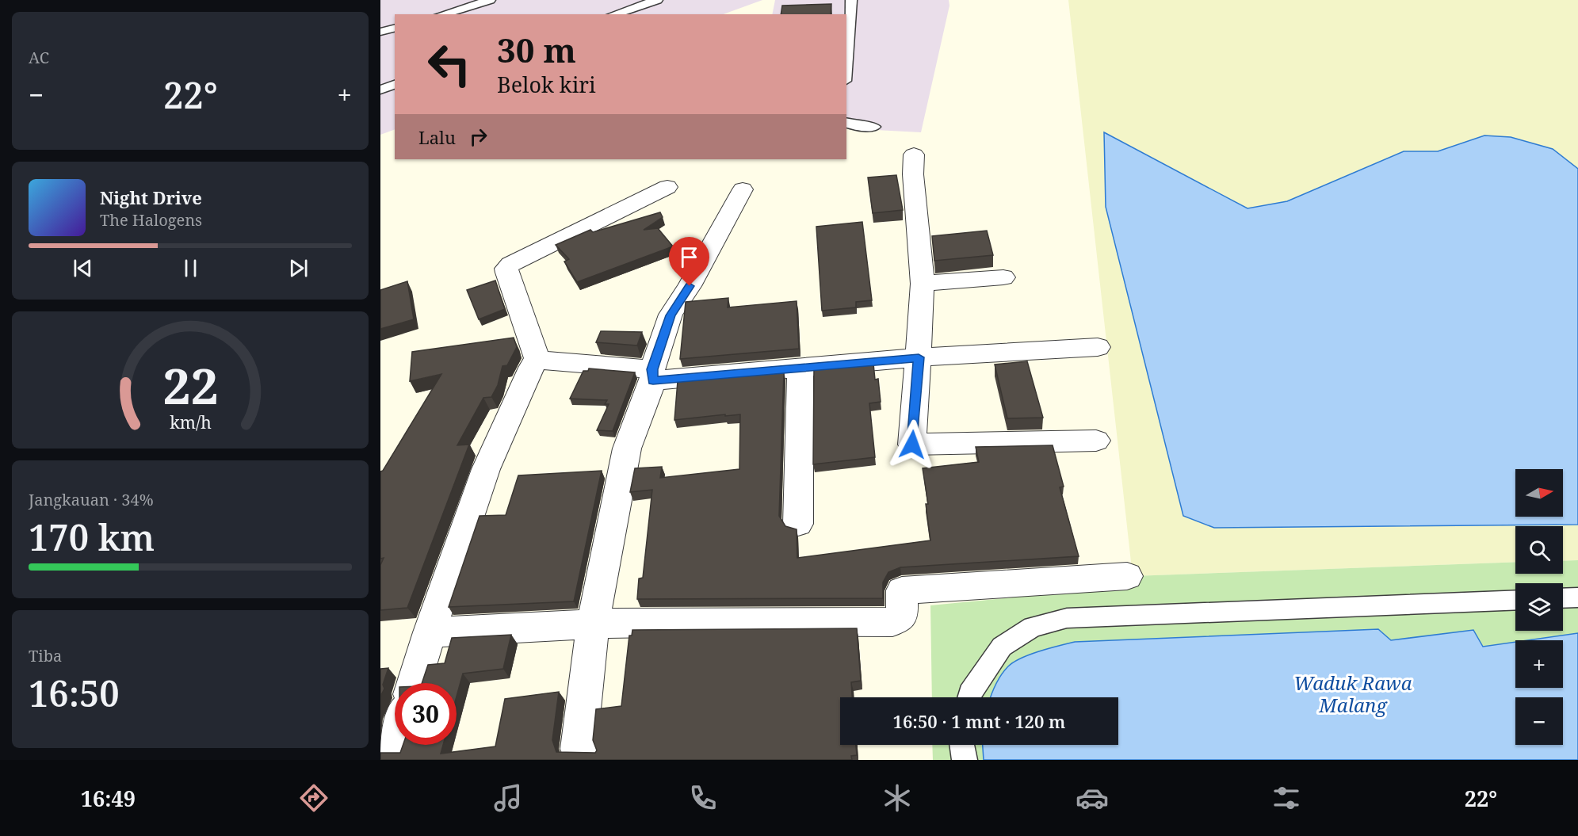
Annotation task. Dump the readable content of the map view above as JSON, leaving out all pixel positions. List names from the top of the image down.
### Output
{
  "water": ["Waduk Rawa Malang"],
  "north": "right",
  "page": {
    "tile": [
      "AC",
      ["Jangkauan · 34%", "170 km"],
      ["Tiba", "16:50"]
    ],
    "turn": ["30 m", "Belok kiri"],
    "heat": ["−", "22°", "+"],
    "then": "Lalu",
    "song": ["Night Drive", "The Halogens"],
    "map_buttons": ["+", "−"],
    "limit": "30",
    "trip": "16:50 · 1 mnt · 120 m",
    "tabs": ["16:49", "22°"],
    "gauge": ["22", "km/h"]
  }
}
